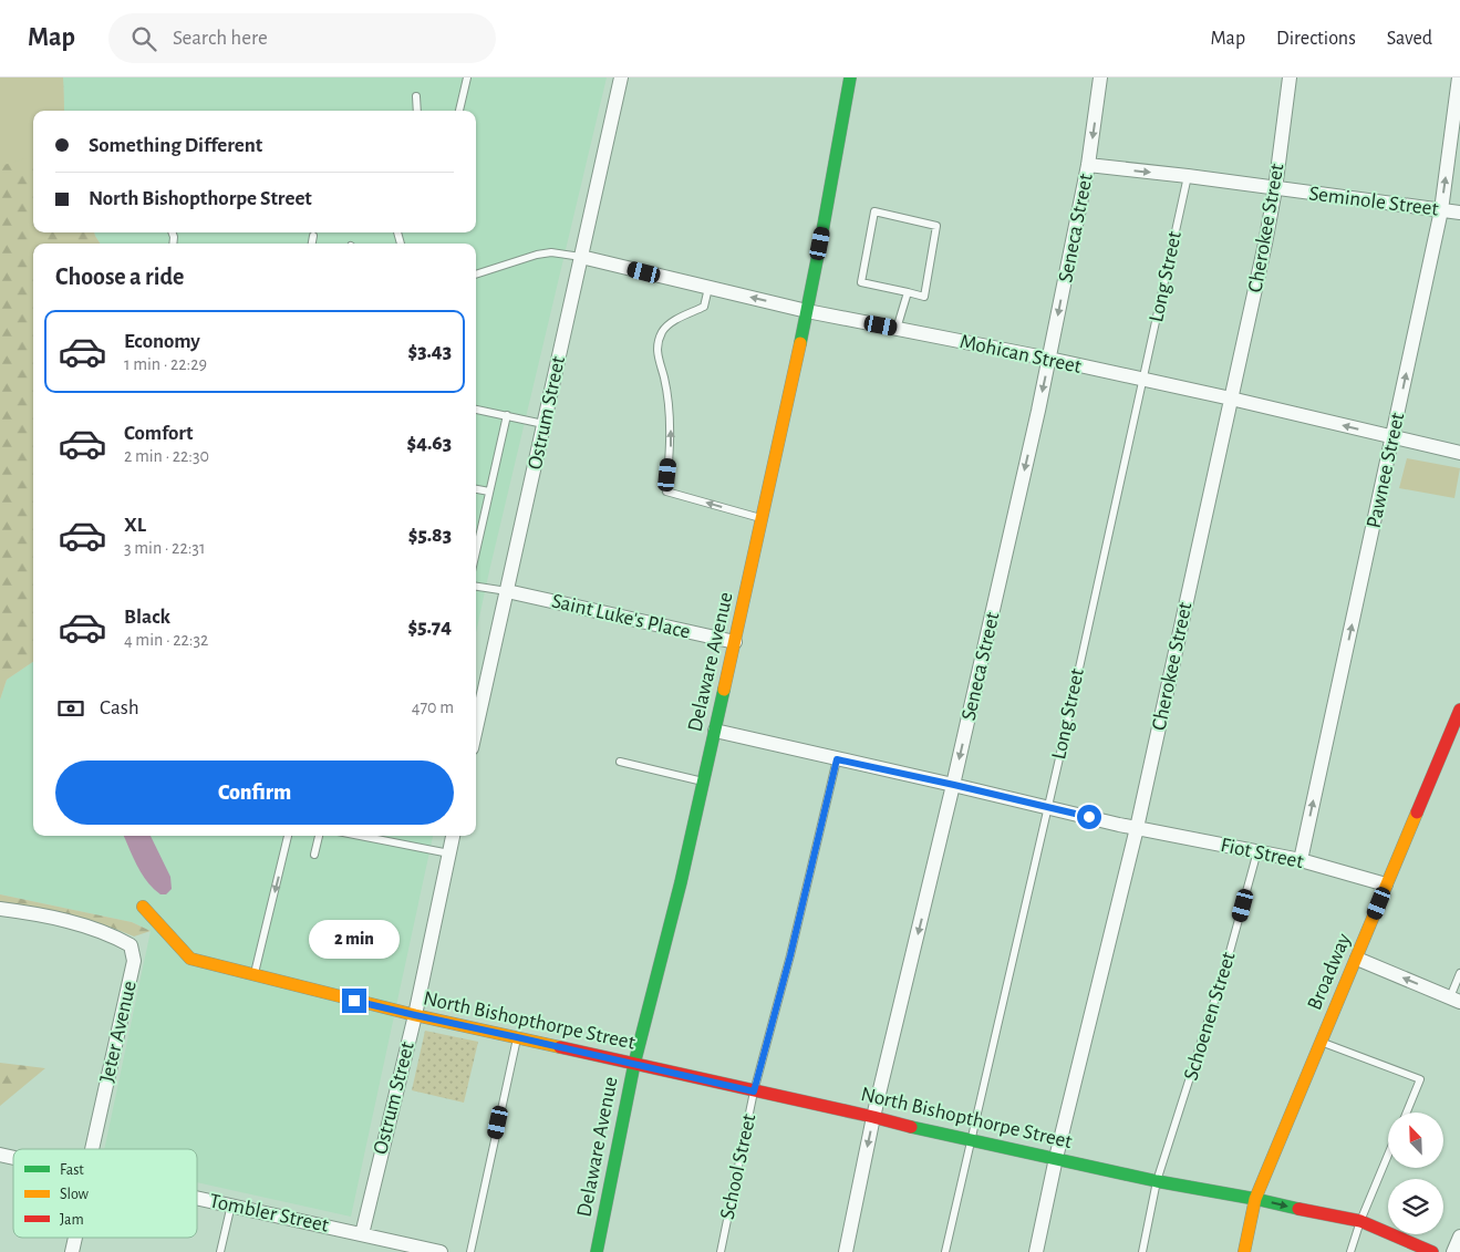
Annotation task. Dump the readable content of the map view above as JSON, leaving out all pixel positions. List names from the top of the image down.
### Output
{
  "streets": {
    "main road": ["Delaware Avenue", "Broadway", "North Bishopthorpe Street"],
    "street": [
      "Seminole Street",
      "Seneca Street",
      "Cherokee Street",
      "Mohican Street",
      "Ostrum Street",
      "Pawnee Street",
      "Saint Luke's Place",
      "Fiot Street",
      "Jeter Avenue",
      "Tombler Street"
    ],
    "lane": ["Long Street", "Schoenen Street", "School Street"]
  },
  "crossings": [
    ["Seminole Street", "Seneca Street"],
    ["Seminole Street", "Cherokee Street"],
    ["Seminole Street", "Long Street"],
    ["Seminole Street", "Pawnee Street"],
    ["Seneca Street", "Mohican Street"],
    ["Seneca Street", "Fiot Street"],
    ["Seneca Street", "North Bishopthorpe Street"],
    ["Cherokee Street", "Mohican Street"],
    ["Cherokee Street", "Fiot Street"],
    ["Cherokee Street", "North Bishopthorpe Street"],
    ["Long Street", "Mohican Street"],
    ["Long Street", "Fiot Street"],
    ["Long Street", "North Bishopthorpe Street"],
    ["Mohican Street", "Ostrum Street"],
    ["Mohican Street", "Pawnee Street"],
    ["Mohican Street", "Delaware Avenue"],
    ["Ostrum Street", "Saint Luke's Place"],
    ["Ostrum Street", "North Bishopthorpe Street"],
    ["Ostrum Street", "Tombler Street"],
    ["Pawnee Street", "Fiot Street"],
    ["Saint Luke's Place", "Delaware Avenue"],
    ["Delaware Avenue", "Fiot Street"],
    ["Delaware Avenue", "North Bishopthorpe Street"],
    ["Fiot Street", "Broadway"],
    ["Fiot Street", "Schoenen Street"],
    ["Fiot Street", "School Street"],
    ["Broadway", "North Bishopthorpe Street"],
    ["Schoenen Street", "North Bishopthorpe Street"],
    ["North Bishopthorpe Street", "School Street"]
  ],
  "one_way": ["Seneca Street", "Pawnee Street"],
  "legend": ["Fast", "Slow", "Jam"],
  "north": "top left",
  "page": {
    "header": "Map",
    "search": "Search here",
    "nav": ["Map", "Directions", "Saved"],
    "banner": ["Something Different", "North Bishopthorpe Street"],
    "heading": "Choose a ride",
    "list": [
      {
        "name": "Economy",
        "note": "1 min · 22:29",
        "value": "$3.43"
      },
      {
        "name": "Comfort",
        "note": "2 min · 22:30",
        "value": "$4.63"
      },
      {
        "name": "XL",
        "note": "3 min · 22:31",
        "value": "$5.83"
      },
      {
        "name": "Black",
        "note": "4 min · 22:32",
        "value": "$5.74"
      }
    ],
    "pay": ["Cash", "470 m"],
    "buttons": "Confirm",
    "bubble": "2 min"
  }
}
